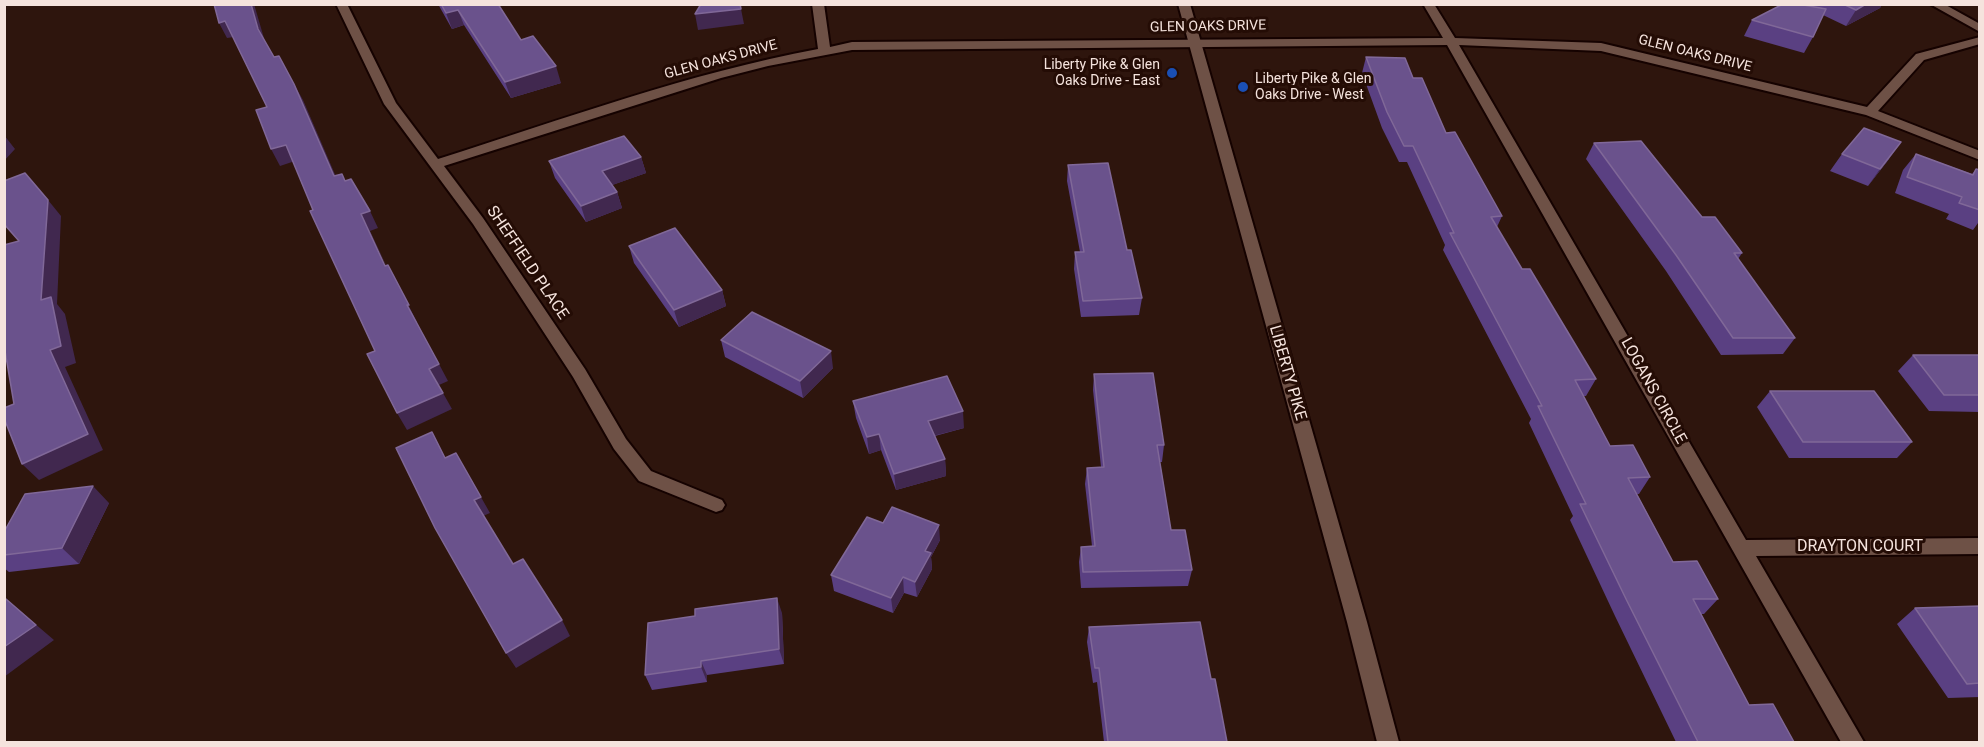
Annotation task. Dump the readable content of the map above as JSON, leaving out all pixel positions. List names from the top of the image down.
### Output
{
  "streets": {
    "street": [
      "GLEN OAKS DRIVE",
      "SHEFFIELD PLACE",
      "LIBERTY PIKE",
      "LOGANS CIRCLE",
      "DRAYTON COURT"
    ]
  },
  "crossings": [
    ["GLEN OAKS DRIVE", "SHEFFIELD PLACE"],
    ["GLEN OAKS DRIVE", "LIBERTY PIKE"],
    ["GLEN OAKS DRIVE", "LOGANS CIRCLE"],
    ["LOGANS CIRCLE", "DRAYTON COURT"]
  ],
  "places": ["Liberty Pike & Glen Oaks Drive - East", "Liberty Pike & Glen Oaks Drive - West"]
}
